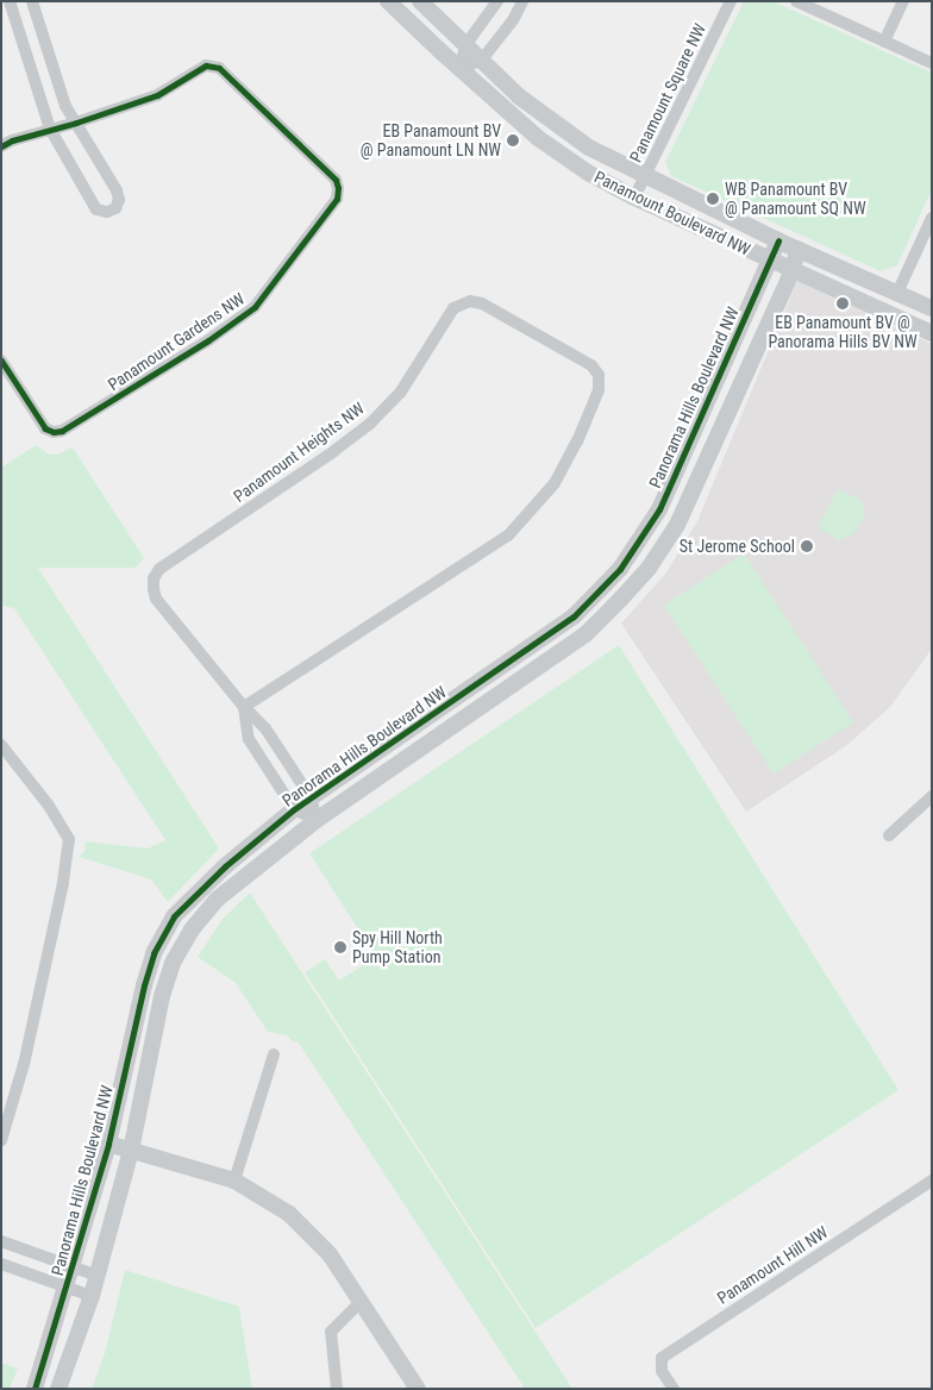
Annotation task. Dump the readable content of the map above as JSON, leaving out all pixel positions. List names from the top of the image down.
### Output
{
  "streets": {
    "street": [
      "Panamount Square NW",
      "Panamount Boulevard NW",
      "Panamount Gardens NW",
      "Panorama Hills Boulevard NW",
      "Panamount Heights NW",
      "Panamount Hill NW"
    ]
  },
  "crossings": [
    ["Panamount Square NW", "Panamount Boulevard NW"],
    ["Panamount Boulevard NW", "Panorama Hills Boulevard NW"],
    ["Panorama Hills Boulevard NW", "Panamount Heights NW"]
  ],
  "places": [
    "EB Panamount BV @ Panamount LN NW",
    "WB Panamount BV @ Panamount SQ NW",
    "EB Panamount BV @ Panorama Hills BV NW",
    "St Jerome School",
    "Spy Hill North Pump Station"
  ]
}
